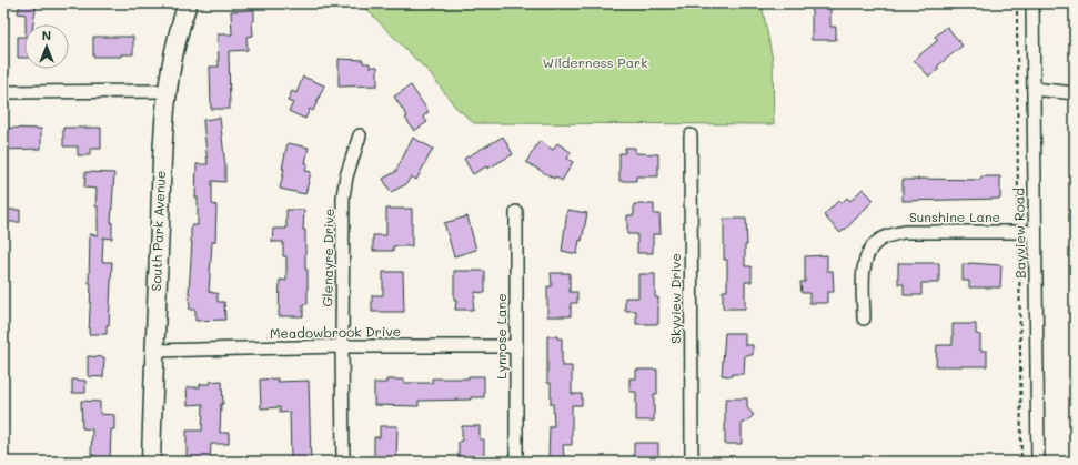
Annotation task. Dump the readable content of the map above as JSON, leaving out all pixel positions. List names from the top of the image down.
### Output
{
  "streets": {
    "main road": ["South Park Avenue"],
    "street": [
      "Sunshine Lane",
      "Bayview Road",
      "Glenayre Drive",
      "Skyview Drive",
      "Meadowbrook Drive",
      "Lynrose Lane"
    ]
  },
  "crossings": [
    ["Sunshine Lane", "Bayview Road"],
    ["South Park Avenue", "Meadowbrook Drive"],
    ["Glenayre Drive", "Meadowbrook Drive"],
    ["Meadowbrook Drive", "Lynrose Lane"]
  ],
  "parks": ["Wilderness Park"],
  "north": "top"
}
